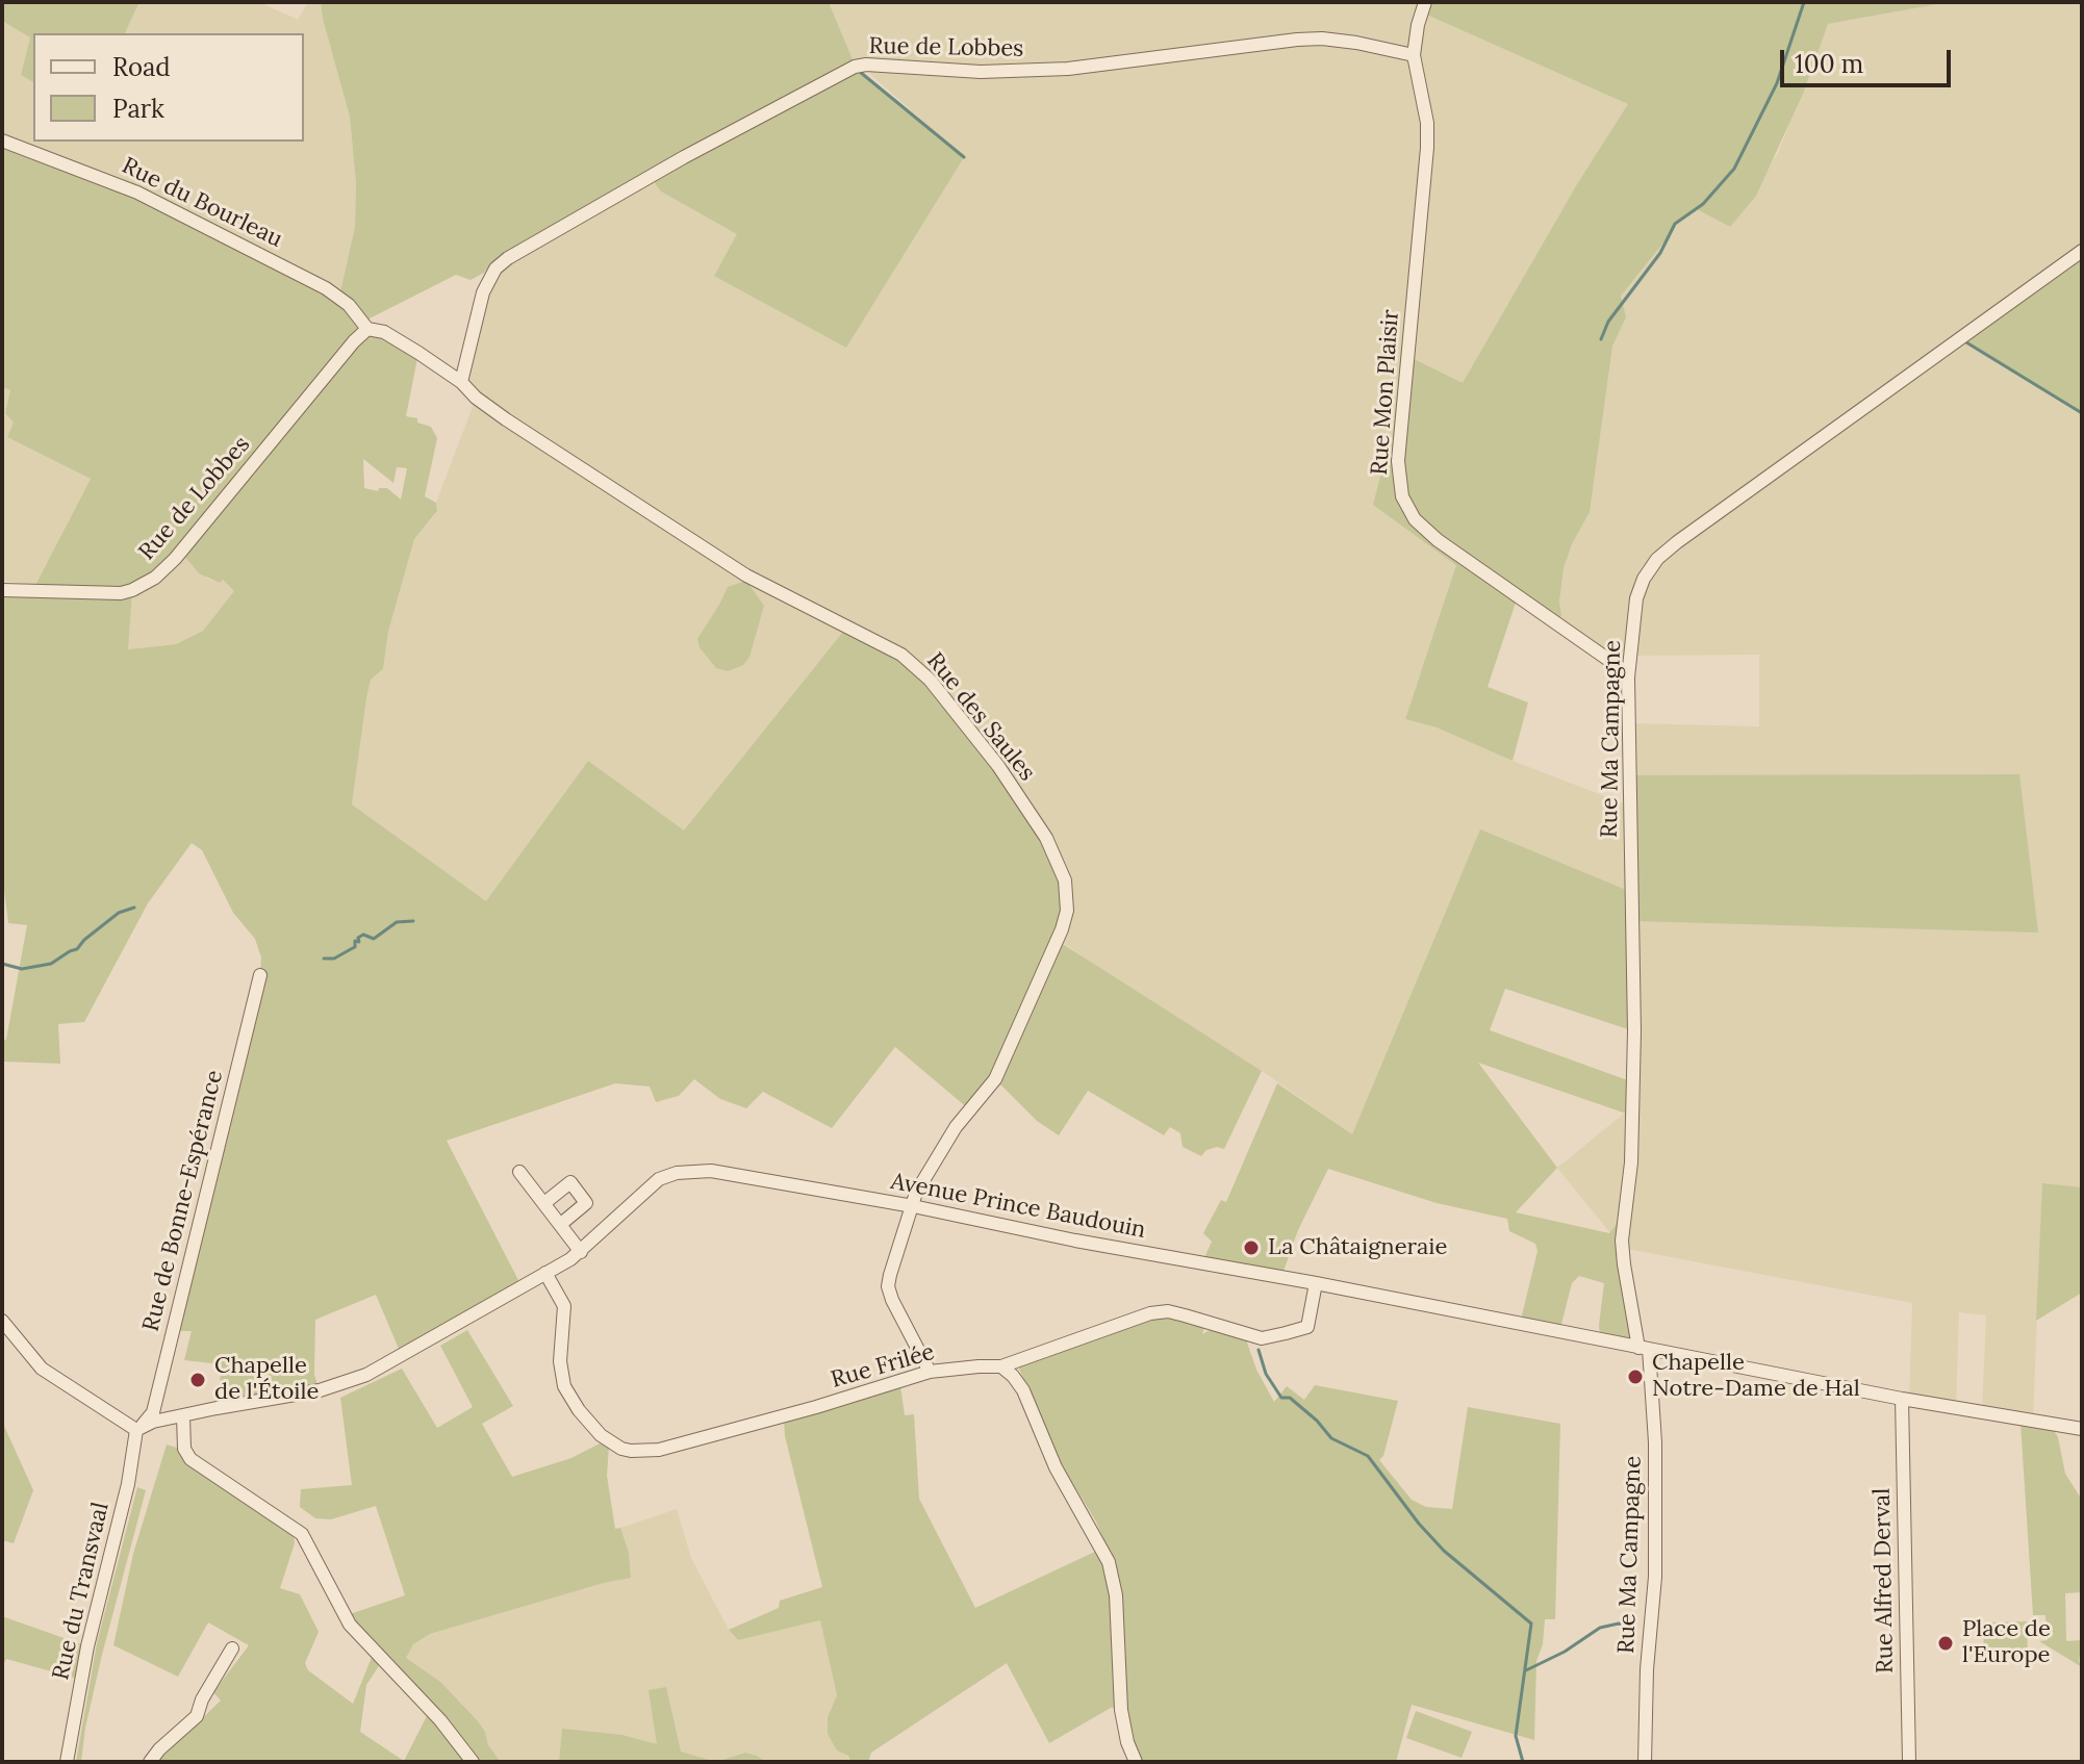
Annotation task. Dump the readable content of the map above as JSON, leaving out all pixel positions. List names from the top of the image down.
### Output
{
  "streets": {
    "street": [
      "Rue de Lobbes",
      "Rue du Bourleau",
      "Rue Mon Plaisir",
      "Rue des Saules",
      "Rue Ma Campagne",
      "Rue de Bonne-Espérance",
      "Avenue Prince Baudouin",
      "Rue Frilée",
      "Rue Alfred Derval",
      "Rue du Transvaal"
    ]
  },
  "crossings": [
    ["Rue de Lobbes", "Rue du Bourleau"],
    ["Rue de Lobbes", "Rue Mon Plaisir"],
    ["Rue de Lobbes", "Rue des Saules"],
    ["Rue du Bourleau", "Rue des Saules"],
    ["Rue Mon Plaisir", "Rue Ma Campagne"],
    ["Rue des Saules", "Avenue Prince Baudouin"],
    ["Rue des Saules", "Rue Frilée"],
    ["Rue Ma Campagne", "Avenue Prince Baudouin"],
    ["Rue de Bonne-Espérance", "Avenue Prince Baudouin"],
    ["Rue de Bonne-Espérance", "Rue du Transvaal"],
    ["Avenue Prince Baudouin", "Rue Frilée"],
    ["Avenue Prince Baudouin", "Rue Alfred Derval"],
    ["Avenue Prince Baudouin", "Rue du Transvaal"]
  ],
  "places": [
    "La Châtaigneraie",
    "Chapelle Notre-Dame de Hal",
    "Chapelle de l'Étoile",
    "Place de l'Europe"
  ],
  "legend": ["Road", "Park"],
  "scale_bar": "100 m"
}
